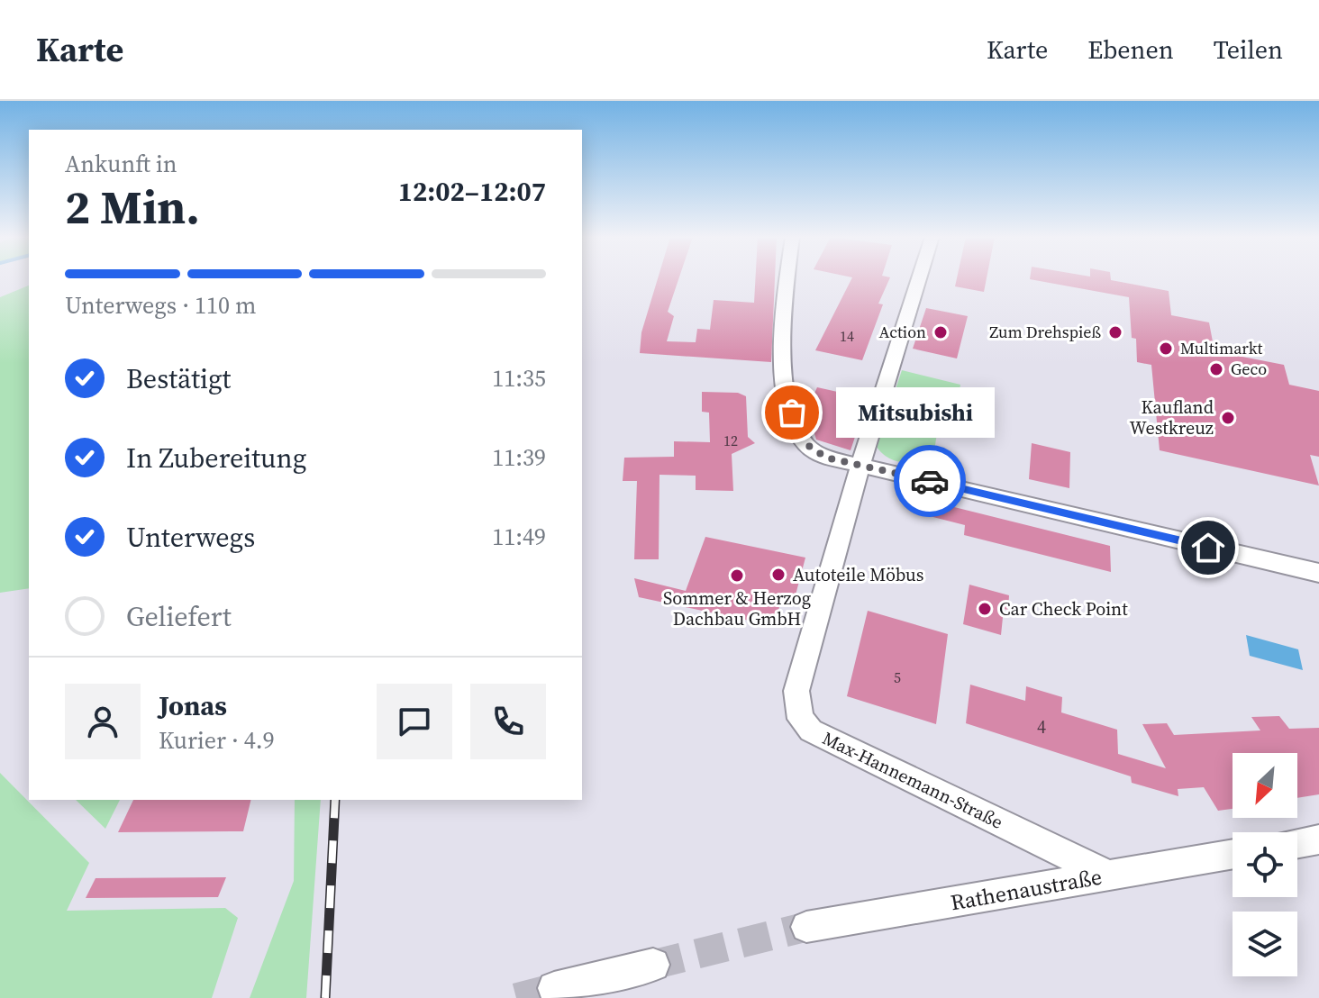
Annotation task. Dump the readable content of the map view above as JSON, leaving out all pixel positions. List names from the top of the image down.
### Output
{
  "streets": {
    "street": ["Max-Hannemann-Straße", "Rathenaustraße"]
  },
  "crossings": [
    ["Max-Hannemann-Straße", "Rathenaustraße"]
  ],
  "places": [
    "Action",
    "Zum Drehspieß",
    "Multimarkt",
    "Geco",
    "Mitsubishi",
    "Kaufland Westkreuz",
    "Autoteile Möbus",
    "Sommer & Herzog Dachbau GmbH",
    "Car Check Point"
  ],
  "house_numbers": [
    "14",
    "12",
    "5",
    "4"
  ],
  "north": "bottom left",
  "page": {
    "header": "Karte",
    "nav": ["Karte", "Ebenen", "Teilen"],
    "heading": ["2 Min.", "Ankunft in", "12:02–12:07"],
    "panel": ["Jonas", "Kurier · 4.9"],
    "bar": "Unterwegs · 110 m",
    "list": [
      ["Bestätigt", "11:35"],
      ["In Zubereitung", "11:39"],
      ["Unterwegs", "11:49"],
      "Geliefert"
    ],
    "bubble": "Mitsubishi"
  }
}
